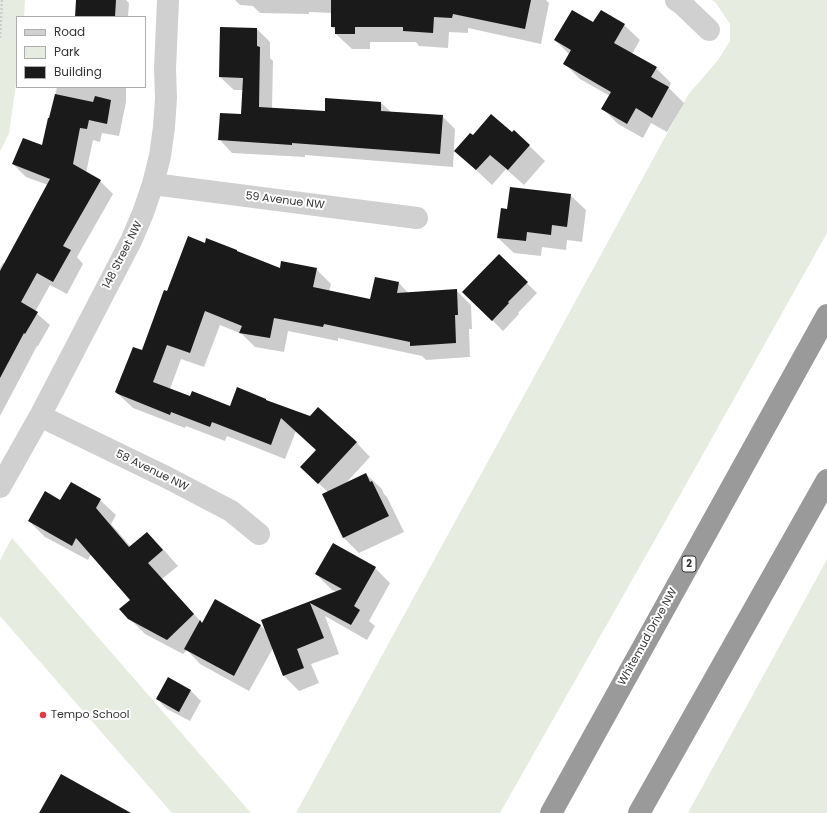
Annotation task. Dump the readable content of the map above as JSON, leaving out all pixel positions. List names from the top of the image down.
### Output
{
  "streets": {
    "highway": ["2", "Whitemud Drive NW"],
    "street": ["59 Avenue NW", "148 Street NW", "58 Avenue NW"]
  },
  "crossings": [
    ["59 Avenue NW", "148 Street NW"],
    ["148 Street NW", "58 Avenue NW"]
  ],
  "places": ["Tempo School"],
  "legend": ["Road", "Park", "Building"]
}
